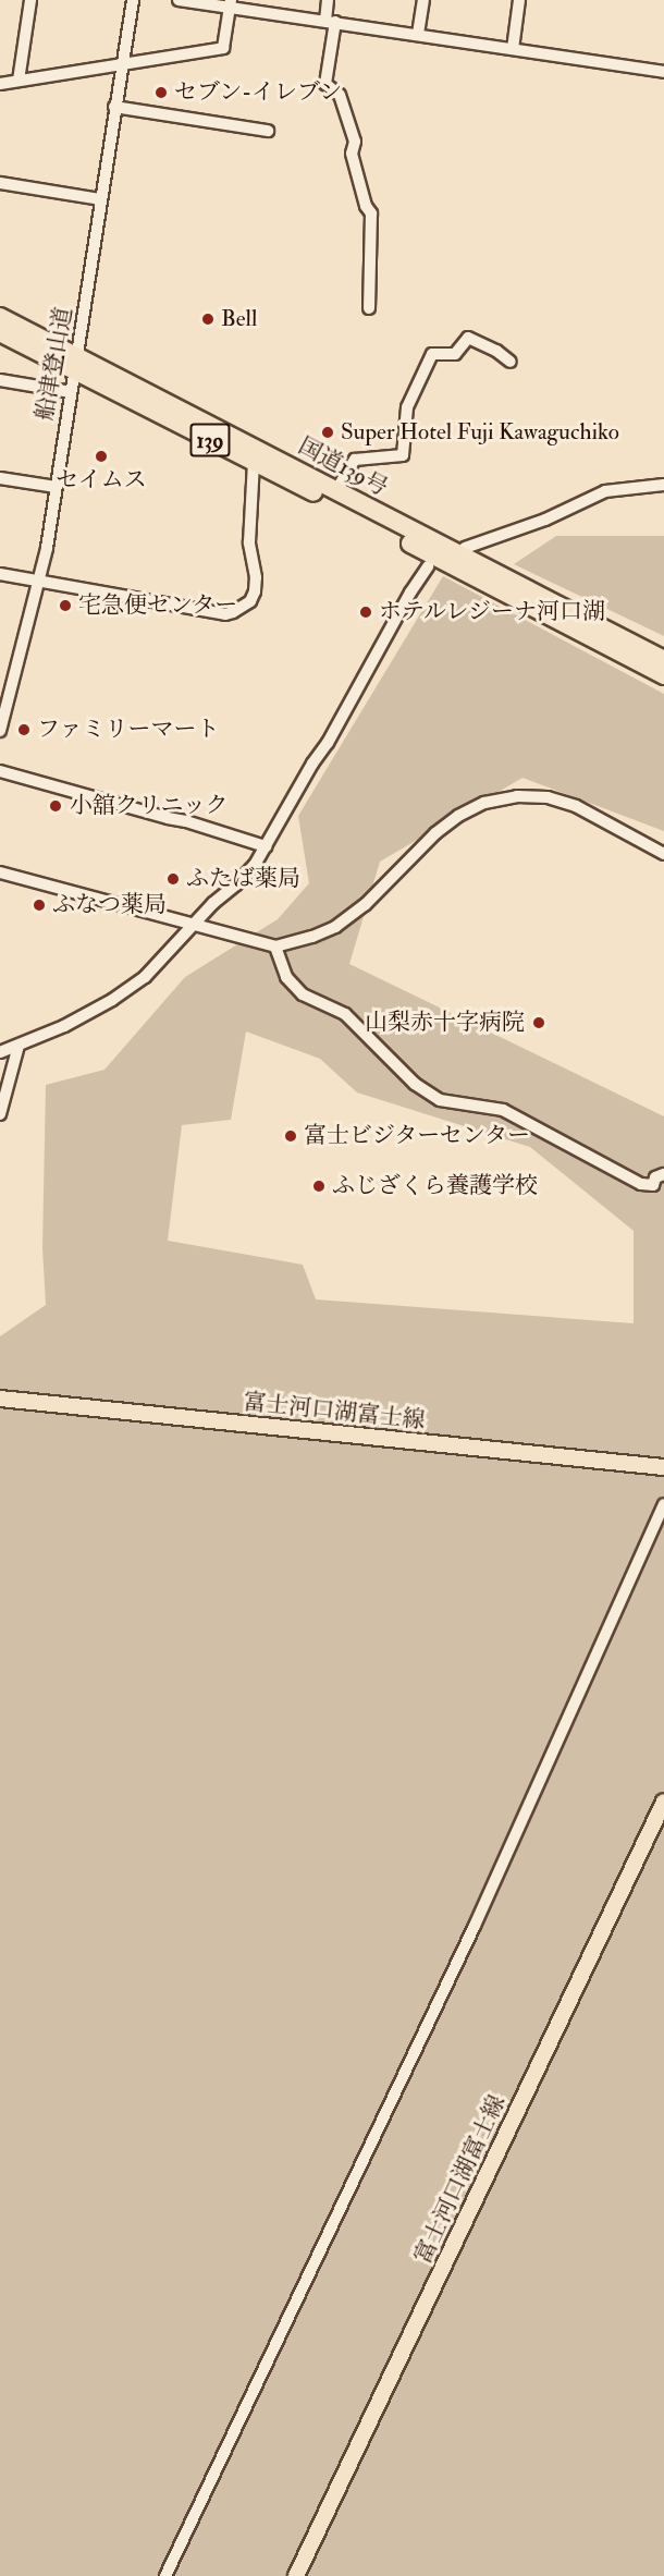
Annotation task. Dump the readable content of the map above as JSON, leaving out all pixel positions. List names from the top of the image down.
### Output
{
  "streets": {
    "highway": ["139", "国道139号"],
    "main road": ["富士河口湖富士線"],
    "street": ["船津登山道"]
  },
  "crossings": [
    ["船津登山道", "国道139号"]
  ],
  "places": [
    "セブン-イレブン",
    "Bell",
    "Super Hotel Fuji Kawaguchiko",
    "セイムス",
    "宅急便センター",
    "ホテルレジーナ河口湖",
    "ファミリーマート",
    "小舘クリニック",
    "ふたば薬局",
    "ふなつ薬局",
    "山梨赤十字病院",
    "富士ビジターセンター",
    "ふじざくら養護学校"
  ]
}
